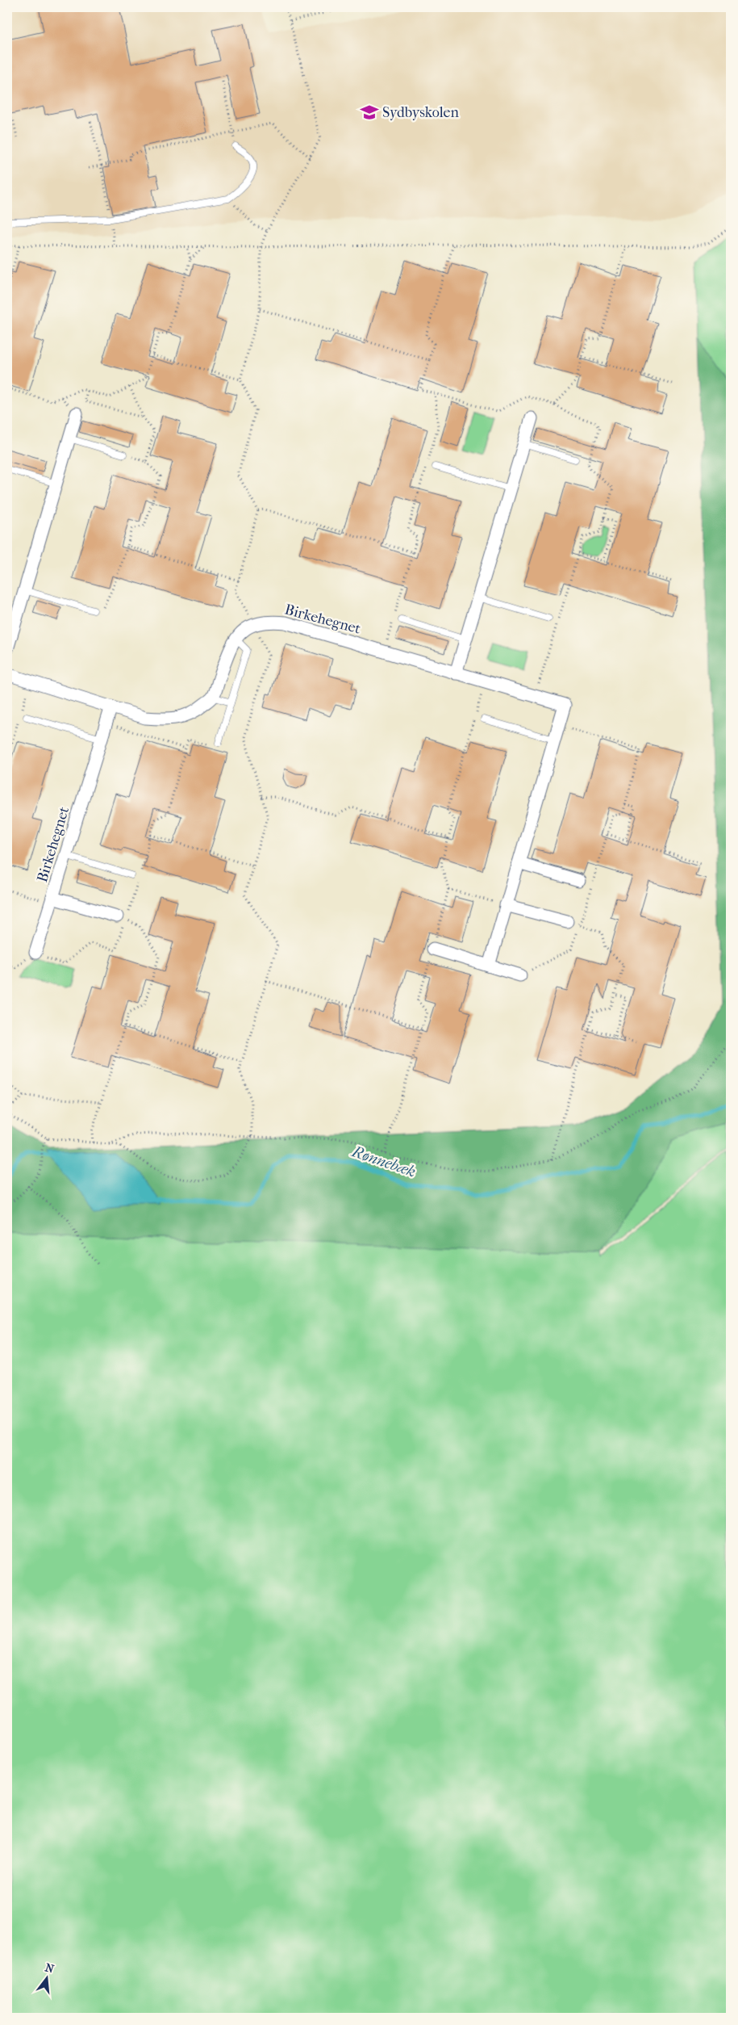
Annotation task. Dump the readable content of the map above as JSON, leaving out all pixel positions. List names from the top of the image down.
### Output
{
  "streets": {
    "street": ["Birkehegnet"]
  },
  "water": ["Rønnebæk"],
  "places": {
    "school or university": ["Sydbyskolen"]
  },
  "north": "top"
}
